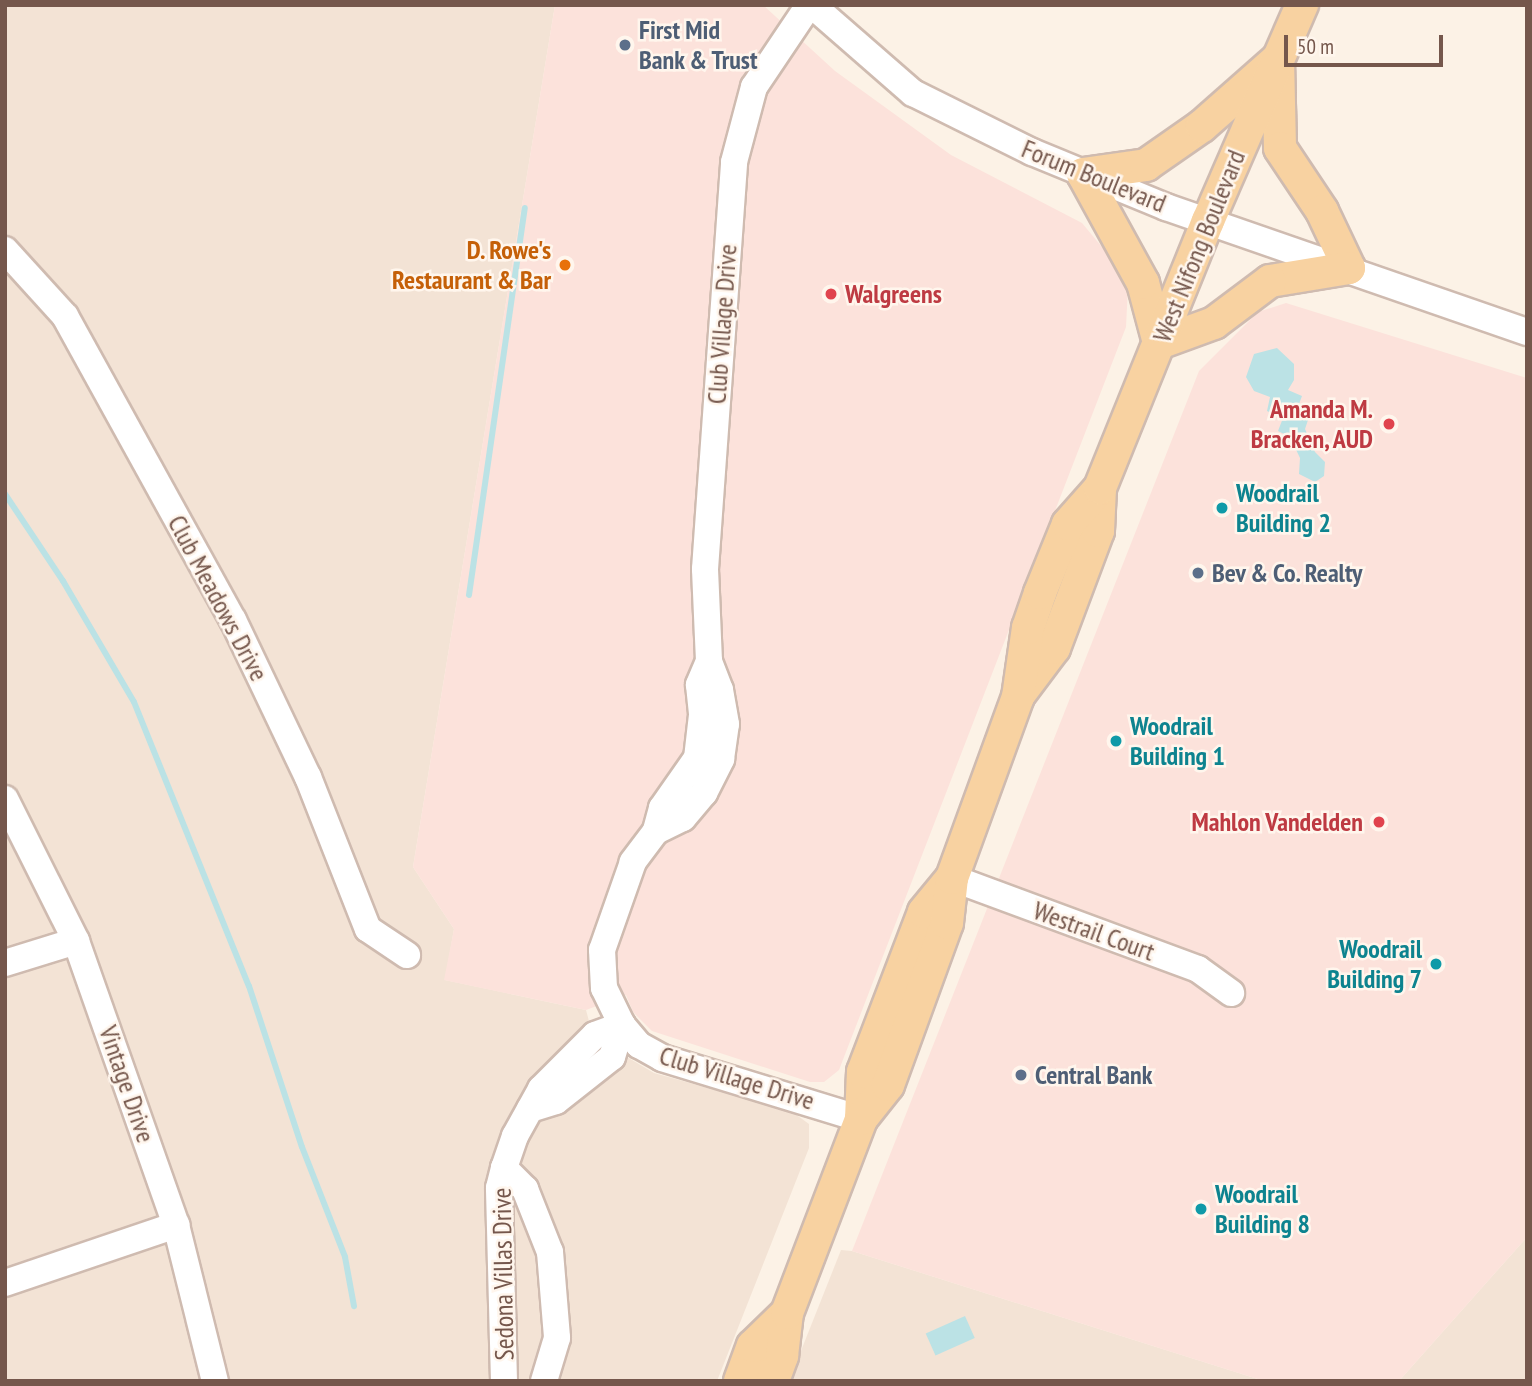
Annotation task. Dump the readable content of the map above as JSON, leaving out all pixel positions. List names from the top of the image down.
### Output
{
  "streets": {
    "main road": ["West Nifong Boulevard"],
    "street": [
      "Forum Boulevard",
      "Club Village Drive",
      "Club Meadows Drive",
      "Westrail Court",
      "Vintage Drive",
      "Sedona Villas Drive"
    ]
  },
  "crossings": [
    ["Forum Boulevard", "West Nifong Boulevard"],
    ["Forum Boulevard", "Club Village Drive"],
    ["West Nifong Boulevard", "Club Village Drive"],
    ["West Nifong Boulevard", "Westrail Court"],
    ["Club Village Drive", "Sedona Villas Drive"]
  ],
  "places": [
    "First Mid Bank & Trust",
    "D. Rowe's Restaurant & Bar",
    "Walgreens",
    "Amanda M. Bracken, AUD",
    "Woodrail Building 2",
    "Bev & Co. Realty",
    "Woodrail Building 1",
    "Mahlon Vandelden",
    "Woodrail Building 7",
    "Central Bank",
    "Woodrail Building 8"
  ],
  "scale_bar": "50 m"
}
